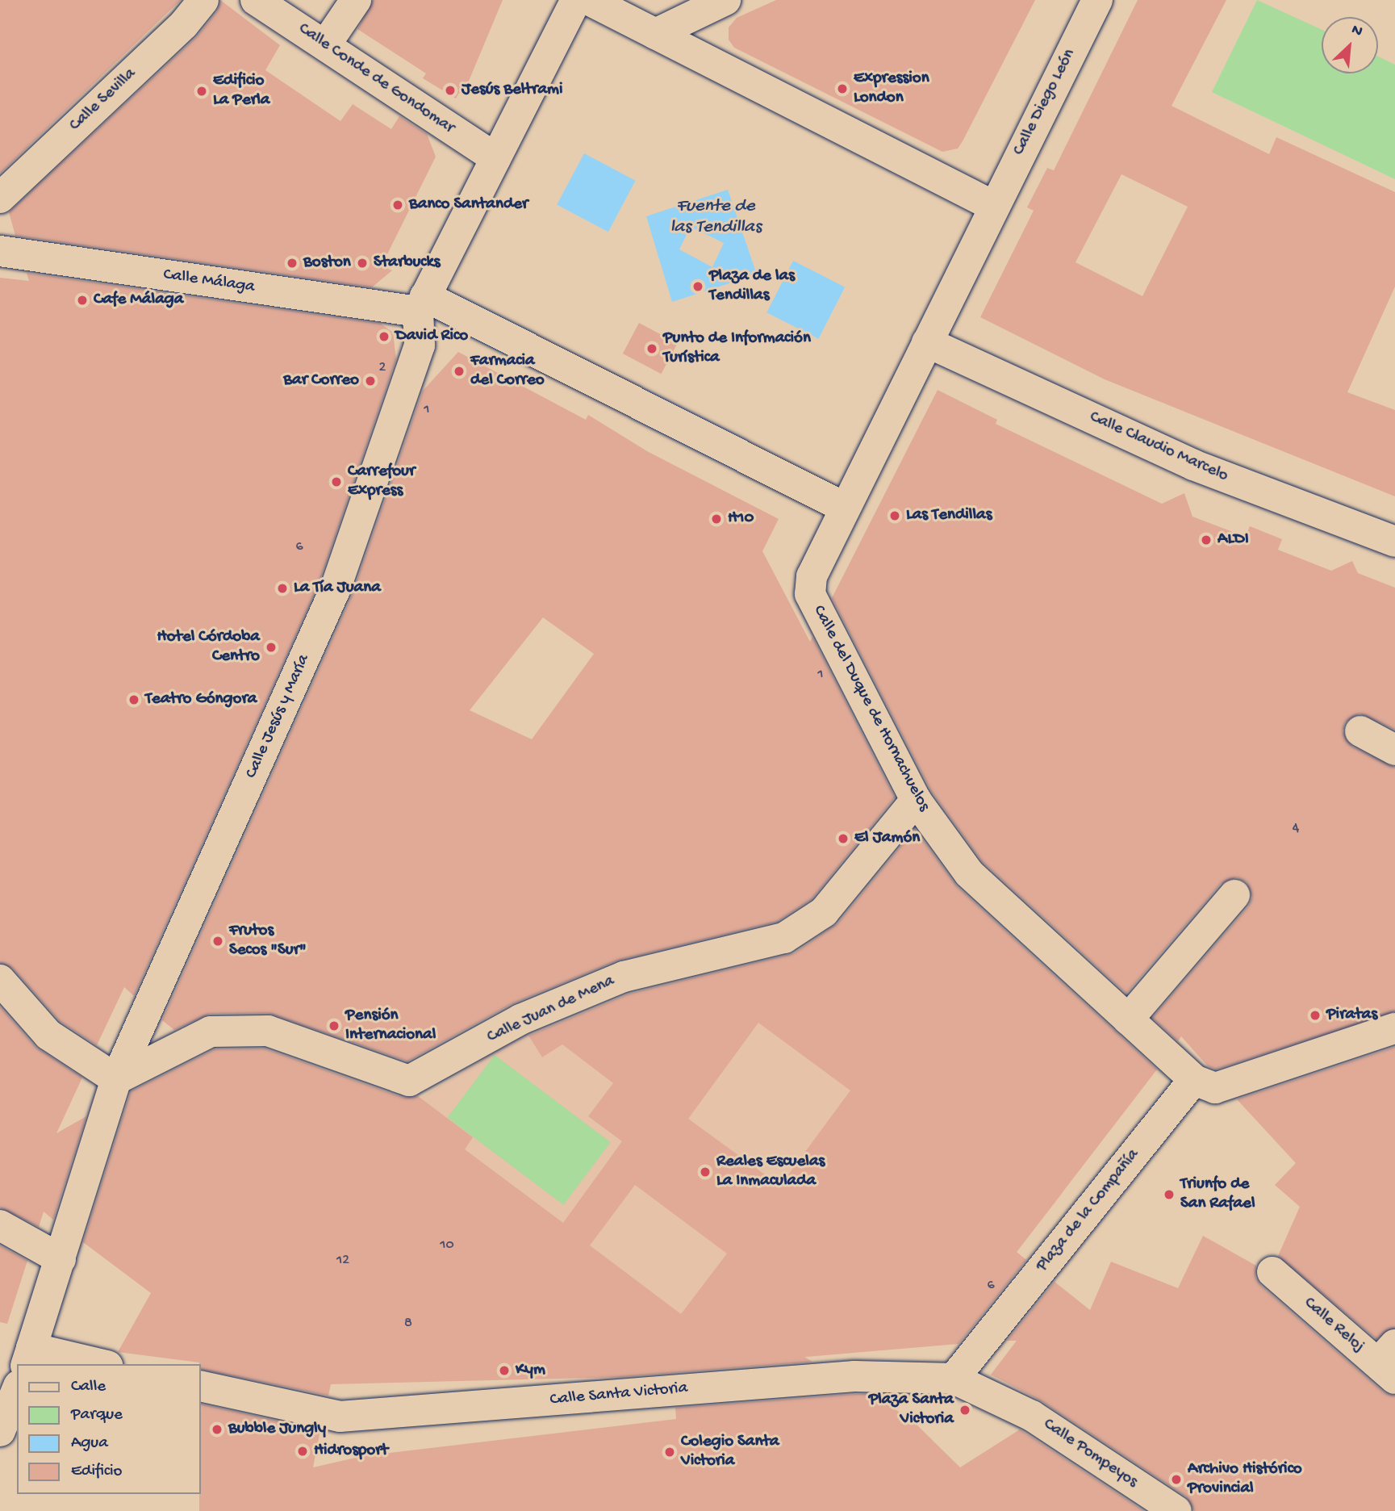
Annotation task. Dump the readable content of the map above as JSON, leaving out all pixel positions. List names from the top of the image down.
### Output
{
  "streets": {
    "street": [
      "Calle Conde de Gondomar",
      "Calle Sevilla",
      "Calle Diego León",
      "Calle Málaga",
      "Calle Claudio Marcelo",
      "Calle del Duque de Hornachuelos",
      "Calle Jesús y María",
      "Calle Juan de Mena",
      "Plaza de la Compañía",
      "Calle Reloj",
      "Calle Santa Victoria",
      "Calle Pompeyos"
    ]
  },
  "crossings": [
    ["Calle Málaga", "Calle Jesús y María"],
    ["Calle Claudio Marcelo", "Calle del Duque de Hornachuelos"],
    ["Calle del Duque de Hornachuelos", "Calle Juan de Mena"],
    ["Calle del Duque de Hornachuelos", "Plaza de la Compañía"],
    ["Calle Jesús y María", "Calle Juan de Mena"],
    ["Plaza de la Compañía", "Calle Santa Victoria"],
    ["Plaza de la Compañía", "Calle Pompeyos"],
    ["Calle Santa Victoria", "Calle Pompeyos"]
  ],
  "water": ["Fuente de las Tendillas"],
  "places": [
    "Expression London",
    "Jesús Beltrami",
    "Edificio La Perla",
    "Banco Santander",
    "Boston",
    "Starbucks",
    "Plaza de las Tendillas",
    "Cafe Málaga",
    "David Rico",
    "Punto de Información Turística",
    "Farmacia del Correo",
    "Bar Correo",
    "Carrefour Express",
    "Las Tendillas",
    "H10",
    "ALDI",
    "La Tía Juana",
    "Hotel Córdoba Centro",
    "Teatro Góngora",
    "El Jamón",
    "Frutos Secos \"Sur\"",
    "Piratas",
    "Pensión Internacional",
    "Reales Escuelas La Inmaculada",
    "Triunfo de San Rafael",
    "Kym",
    "Plaza Santa Victoria",
    "Bubble Jungly",
    "Hidrosport",
    "Colegio Santa Victoria",
    "Archivo Histórico Provincial"
  ],
  "house_numbers": [
    "2",
    "1",
    "6",
    "1",
    "4",
    "10",
    "12",
    "6",
    "8"
  ],
  "legend": [
    "Calle",
    "Parque",
    "Agua",
    "Edificio"
  ],
  "north": "top right"
}
